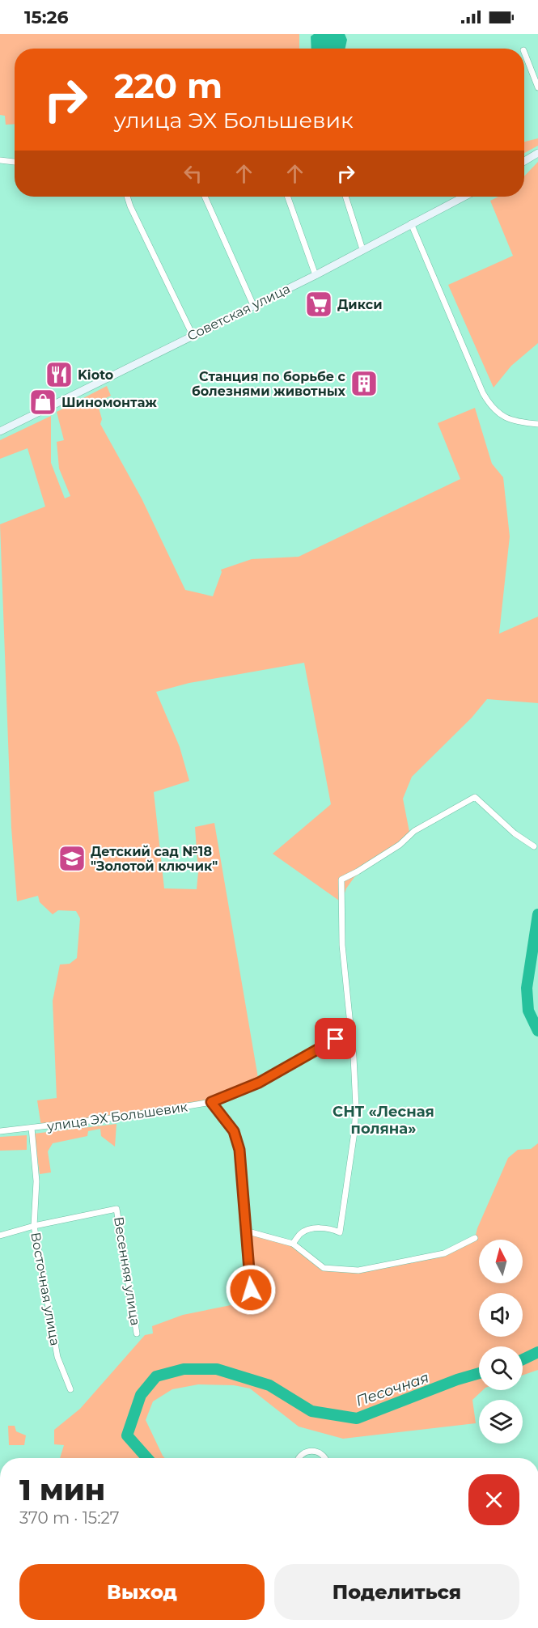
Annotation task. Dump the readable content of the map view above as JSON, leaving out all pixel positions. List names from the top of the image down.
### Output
{
  "streets": {
    "main road": ["Советская улица"],
    "street": ["улица ЭХ Большевик", "Весенняя улица", "Восточная улица"]
  },
  "crossings": [
    ["улица ЭХ Большевик", "Восточная улица"],
    ["Весенняя улица", "Восточная улица"]
  ],
  "districts": ["СНТ «Лесная поляна»"],
  "water": ["Песочная"],
  "places": {
    "supermarket": ["Дикси"],
    "restaurant": ["Kioto"],
    "building": ["Станция по борьбе с болезнями животных"],
    "shop": ["Шиномонтаж"],
    "school or university": ["Детский сад №18 \"Золотой ключик\""]
  },
  "north": "top",
  "page": {
    "status": "15:26",
    "turn": ["220 m", "улица ЭХ Большевик"],
    "heading": ["1 мин", "370 m · 15:27"],
    "buttons": ["Выход", "Поделиться"]
  }
}
